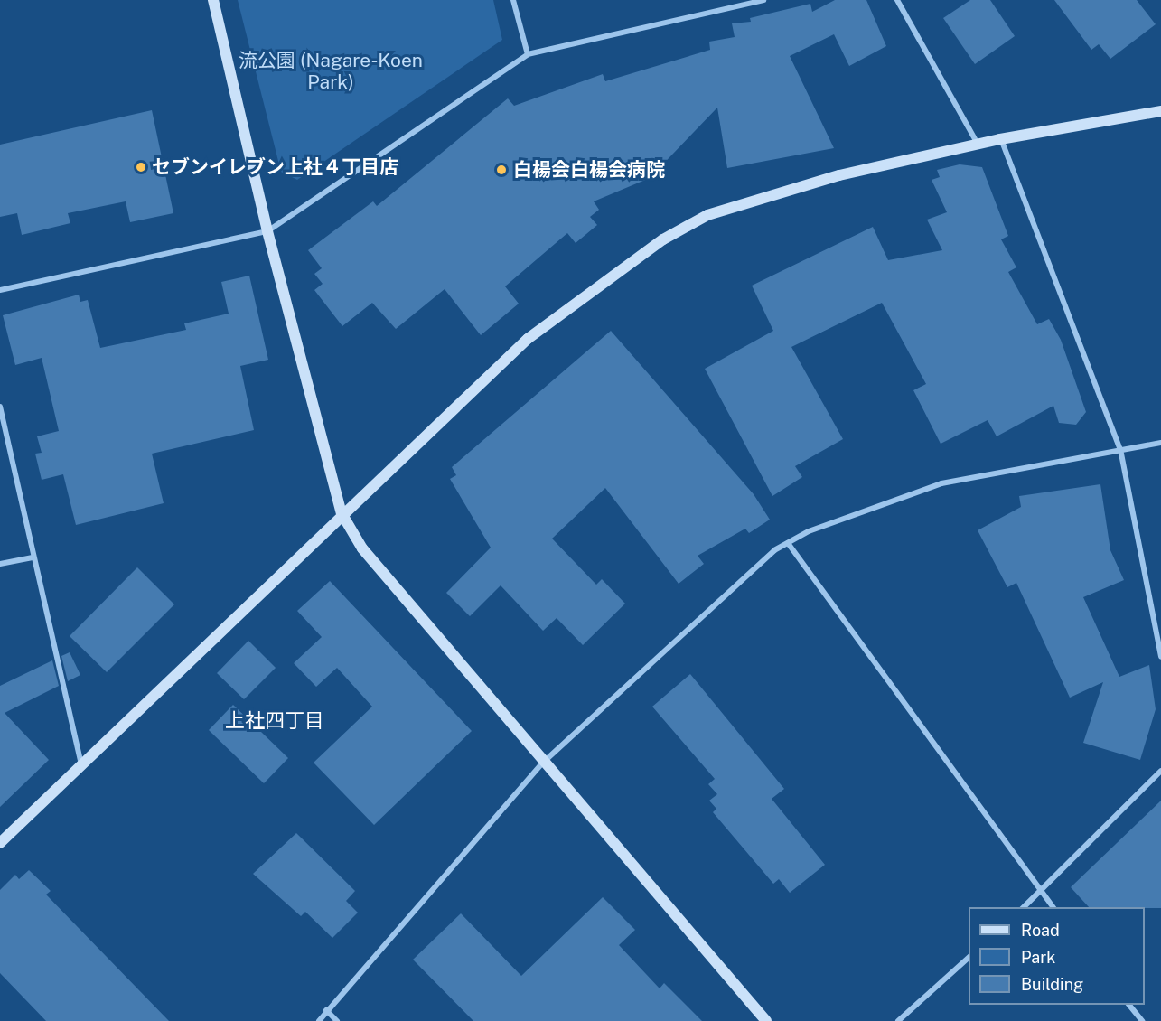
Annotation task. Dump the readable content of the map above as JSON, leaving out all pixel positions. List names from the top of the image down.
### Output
{
  "districts": ["上社四丁目"],
  "parks": ["流公園 (Nagare-Koen Park)"],
  "places": ["セブンイレブン上社４丁目店", "白楊会白楊会病院"],
  "legend": ["Road", "Park", "Building"]
}
